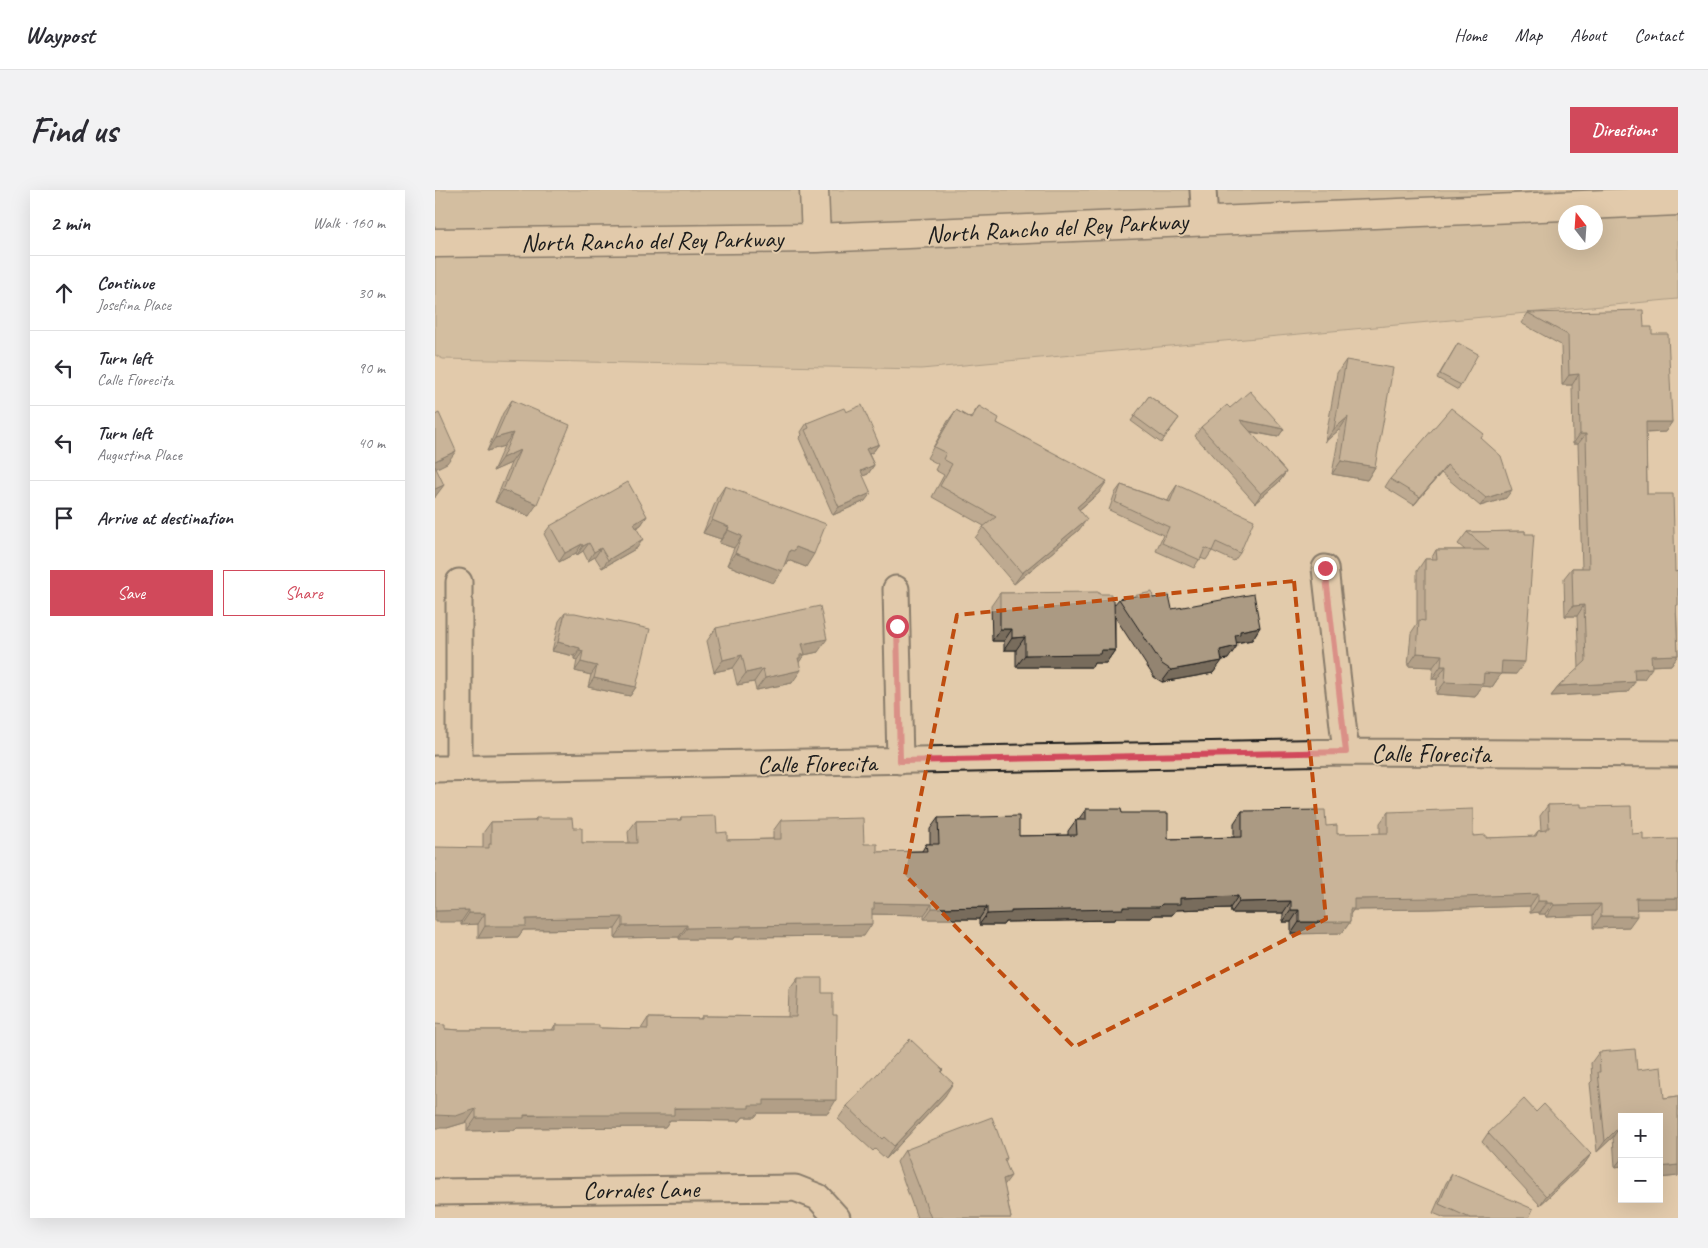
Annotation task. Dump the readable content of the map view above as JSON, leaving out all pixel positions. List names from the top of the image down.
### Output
{
  "streets": {
    "street": ["North Rancho del Rey Parkway", "Calle Florecita", "Corrales Lane"]
  },
  "north": "top",
  "page": {
    "header": "Waypost",
    "nav": [
      "Home",
      "Map",
      "About",
      "Contact"
    ],
    "buttons": [
      "Directions",
      ["Save", "Share"]
    ],
    "title": "Find us",
    "heading": ["2 min", "Walk · 160 m"],
    "list": [
      ["Continue", "Josefina Place", "30 m"],
      ["Turn left", "Calle Florecita", "90 m"],
      ["Turn left", "Augustina Place", "40 m"],
      "Arrive at destination"
    ],
    "map_buttons": ["+", "−"]
  }
}
